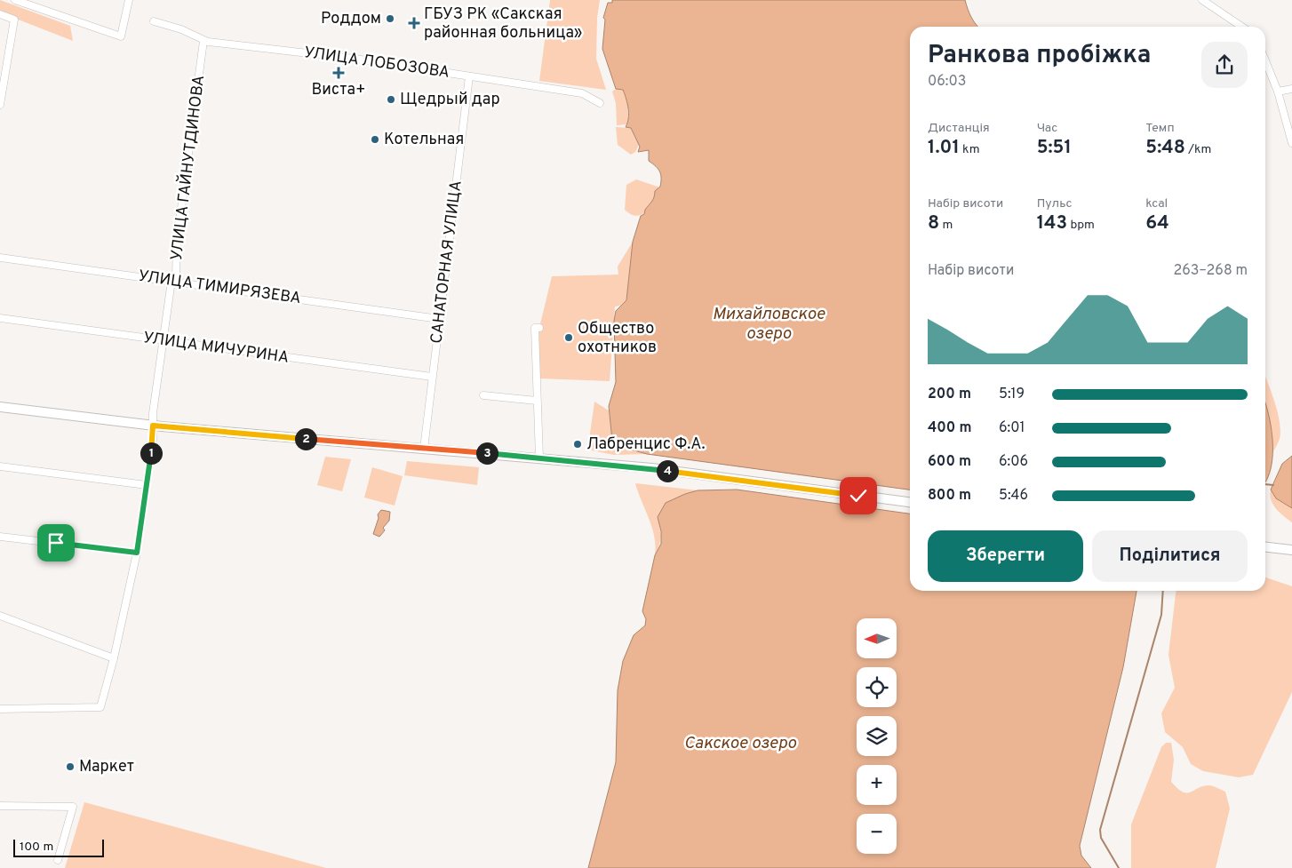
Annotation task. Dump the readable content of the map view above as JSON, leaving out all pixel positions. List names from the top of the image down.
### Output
{
  "streets": {
    "street": [
      "УЛИЦА ЛОБОЗОВА",
      "УЛИЦА ГАЙНУТДИНОВА",
      "САНАТОРНАЯ УЛИЦА",
      "УЛИЦА ТИМИРЯЗЕВА",
      "УЛИЦА МИЧУРИНА"
    ]
  },
  "crossings": [
    ["УЛИЦА ЛОБОЗОВА", "УЛИЦА ГАЙНУТДИНОВА"],
    ["УЛИЦА ЛОБОЗОВА", "САНАТОРНАЯ УЛИЦА"],
    ["УЛИЦА ГАЙНУТДИНОВА", "УЛИЦА ТИМИРЯЗЕВА"],
    ["УЛИЦА ГАЙНУТДИНОВА", "УЛИЦА МИЧУРИНА"],
    ["САНАТОРНАЯ УЛИЦА", "УЛИЦА ТИМИРЯЗЕВА"],
    ["САНАТОРНАЯ УЛИЦА", "УЛИЦА МИЧУРИНА"]
  ],
  "water": ["Михайловское озеро", "Сакское озеро"],
  "places": {
    "other": [
      "Роддом",
      "Щедрый дар",
      "Котельная",
      "Общество охотников",
      "Лабренцис Ф.А.",
      "Маркет"
    ],
    "health": ["ГБУЗ РК «Сакская районная больница»", "Виста+"]
  },
  "scale_bar": "100 m",
  "north": "left",
  "page": {
    "heading": ["Ранкова пробіжка", "06:03"],
    "stats": [
      ["Дистанція", "1.01 km"],
      ["Час", "5:51"],
      ["Темп", "5:48 /km"],
      ["Набір висоти", "8 m"],
      ["Пульс", "143 bpm"],
      ["kcal", "64"]
    ],
    "chart": ["Набір висоти", "263–268 m"],
    "list": [
      {
        "name": "200 m",
        "note": "5:19"
      },
      {
        "name": "400 m",
        "note": "6:01"
      },
      {
        "name": "600 m",
        "note": "6:06"
      },
      {
        "name": "800 m",
        "note": "5:46"
      }
    ],
    "pins": [
      "2",
      "1",
      "3",
      "4"
    ],
    "buttons": ["Зберегти", "Поділитися"],
    "map_buttons": ["+", "−"],
    "scale": "100 m"
  }
}
